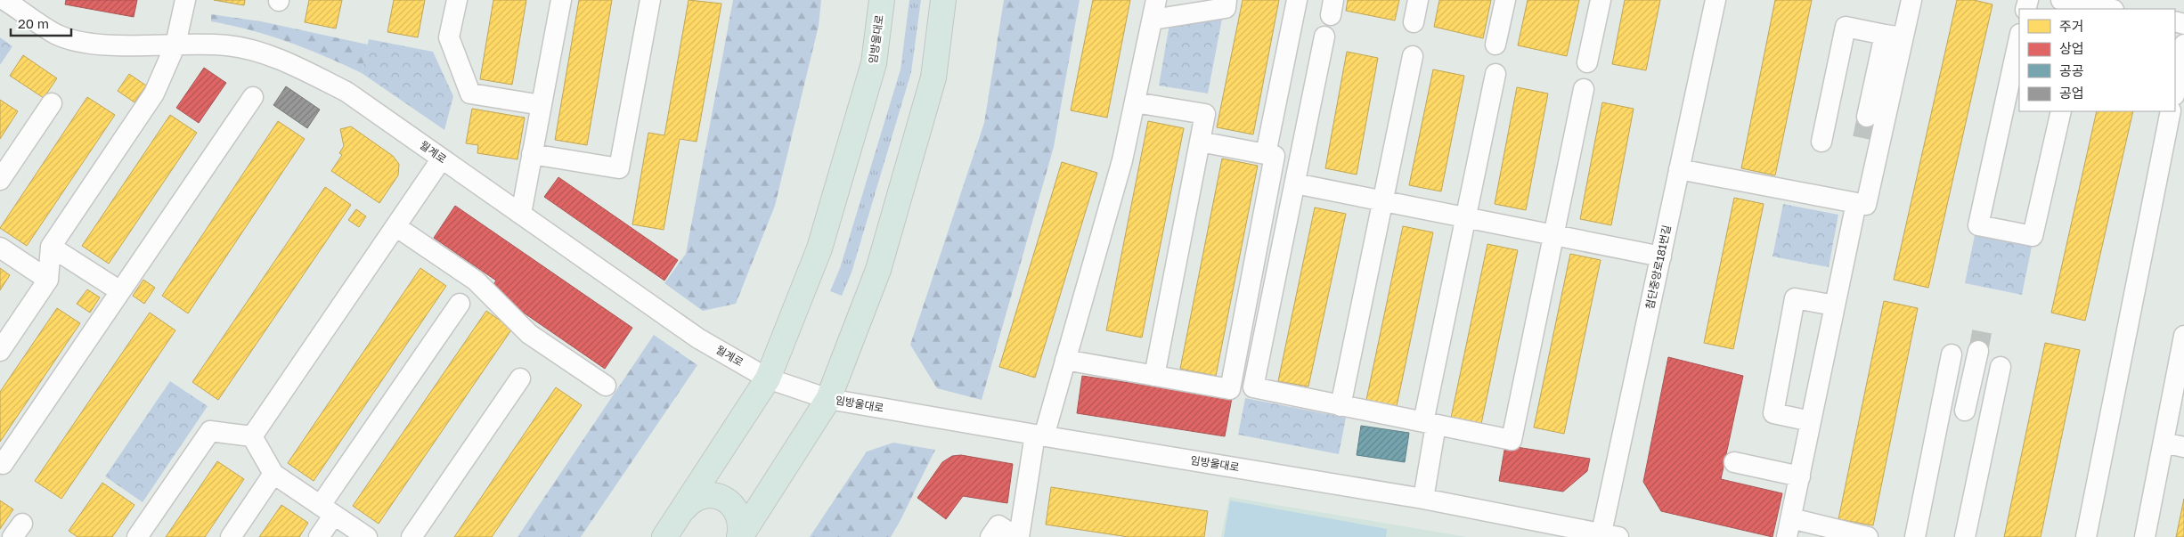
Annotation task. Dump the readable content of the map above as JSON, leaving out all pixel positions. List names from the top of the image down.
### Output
{
  "streets": {
    "main road": ["임방울대로"],
    "street": ["월계로", "첨단중앙로181번길"]
  },
  "crossings": [
    ["임방울대로", "월계로"],
    ["임방울대로", "첨단중앙로181번길"]
  ],
  "legend": [
    "주거",
    "상업",
    "공공",
    "공업"
  ],
  "scale_bar": "20 m"
}
